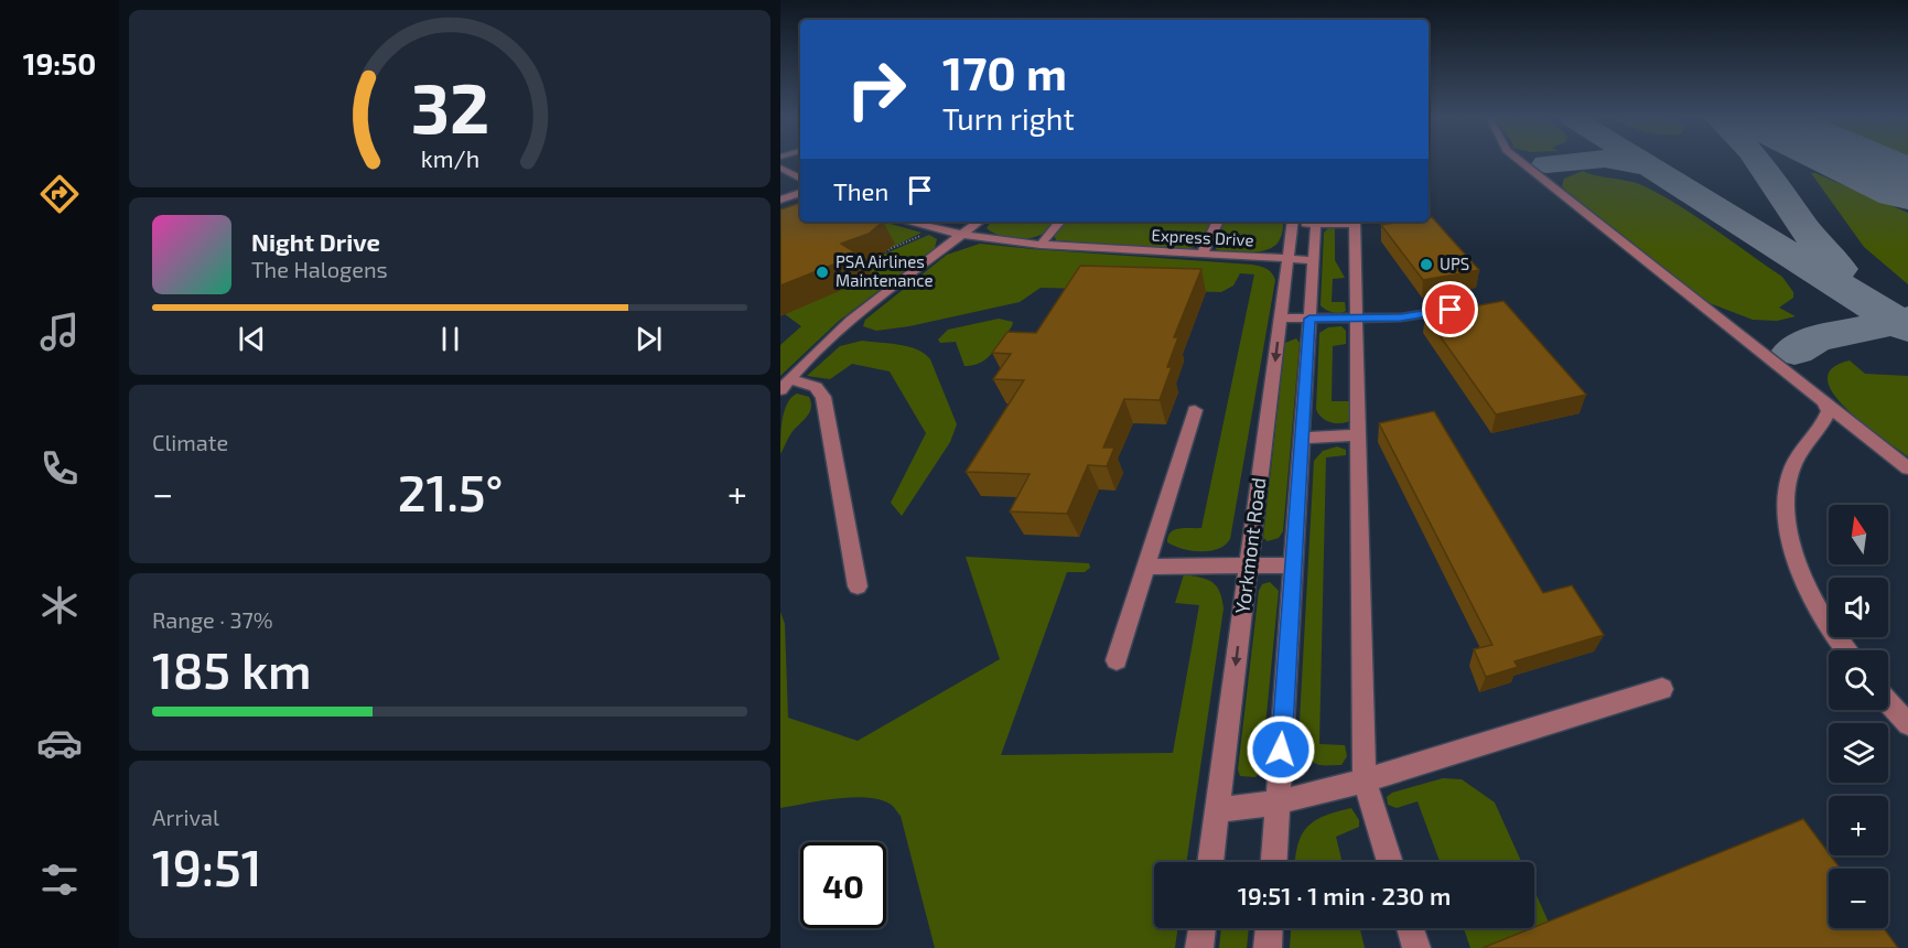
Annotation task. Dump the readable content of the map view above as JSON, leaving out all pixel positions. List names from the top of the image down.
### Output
{
  "streets": {
    "street": ["Express Drive", "Yorkmont Road"]
  },
  "crossings": [
    ["Express Drive", "Yorkmont Road"]
  ],
  "places": ["UPS", "PSA Airlines Maintenance"],
  "north": "top",
  "page": {
    "tabs": "19:50",
    "turn": ["170 m", "Turn right"],
    "then": "Then",
    "song": ["Night Drive", "The Halogens"],
    "tile": [
      "Climate",
      ["Range · 37%", "185 km"],
      ["Arrival", "19:51"]
    ],
    "heat": ["−", "21.5°", "+"],
    "map_buttons": ["+", "−"],
    "limit": "40",
    "trip": "19:51 · 1 min · 230 m",
    "gauge": ["32", "km/h"]
  }
}
